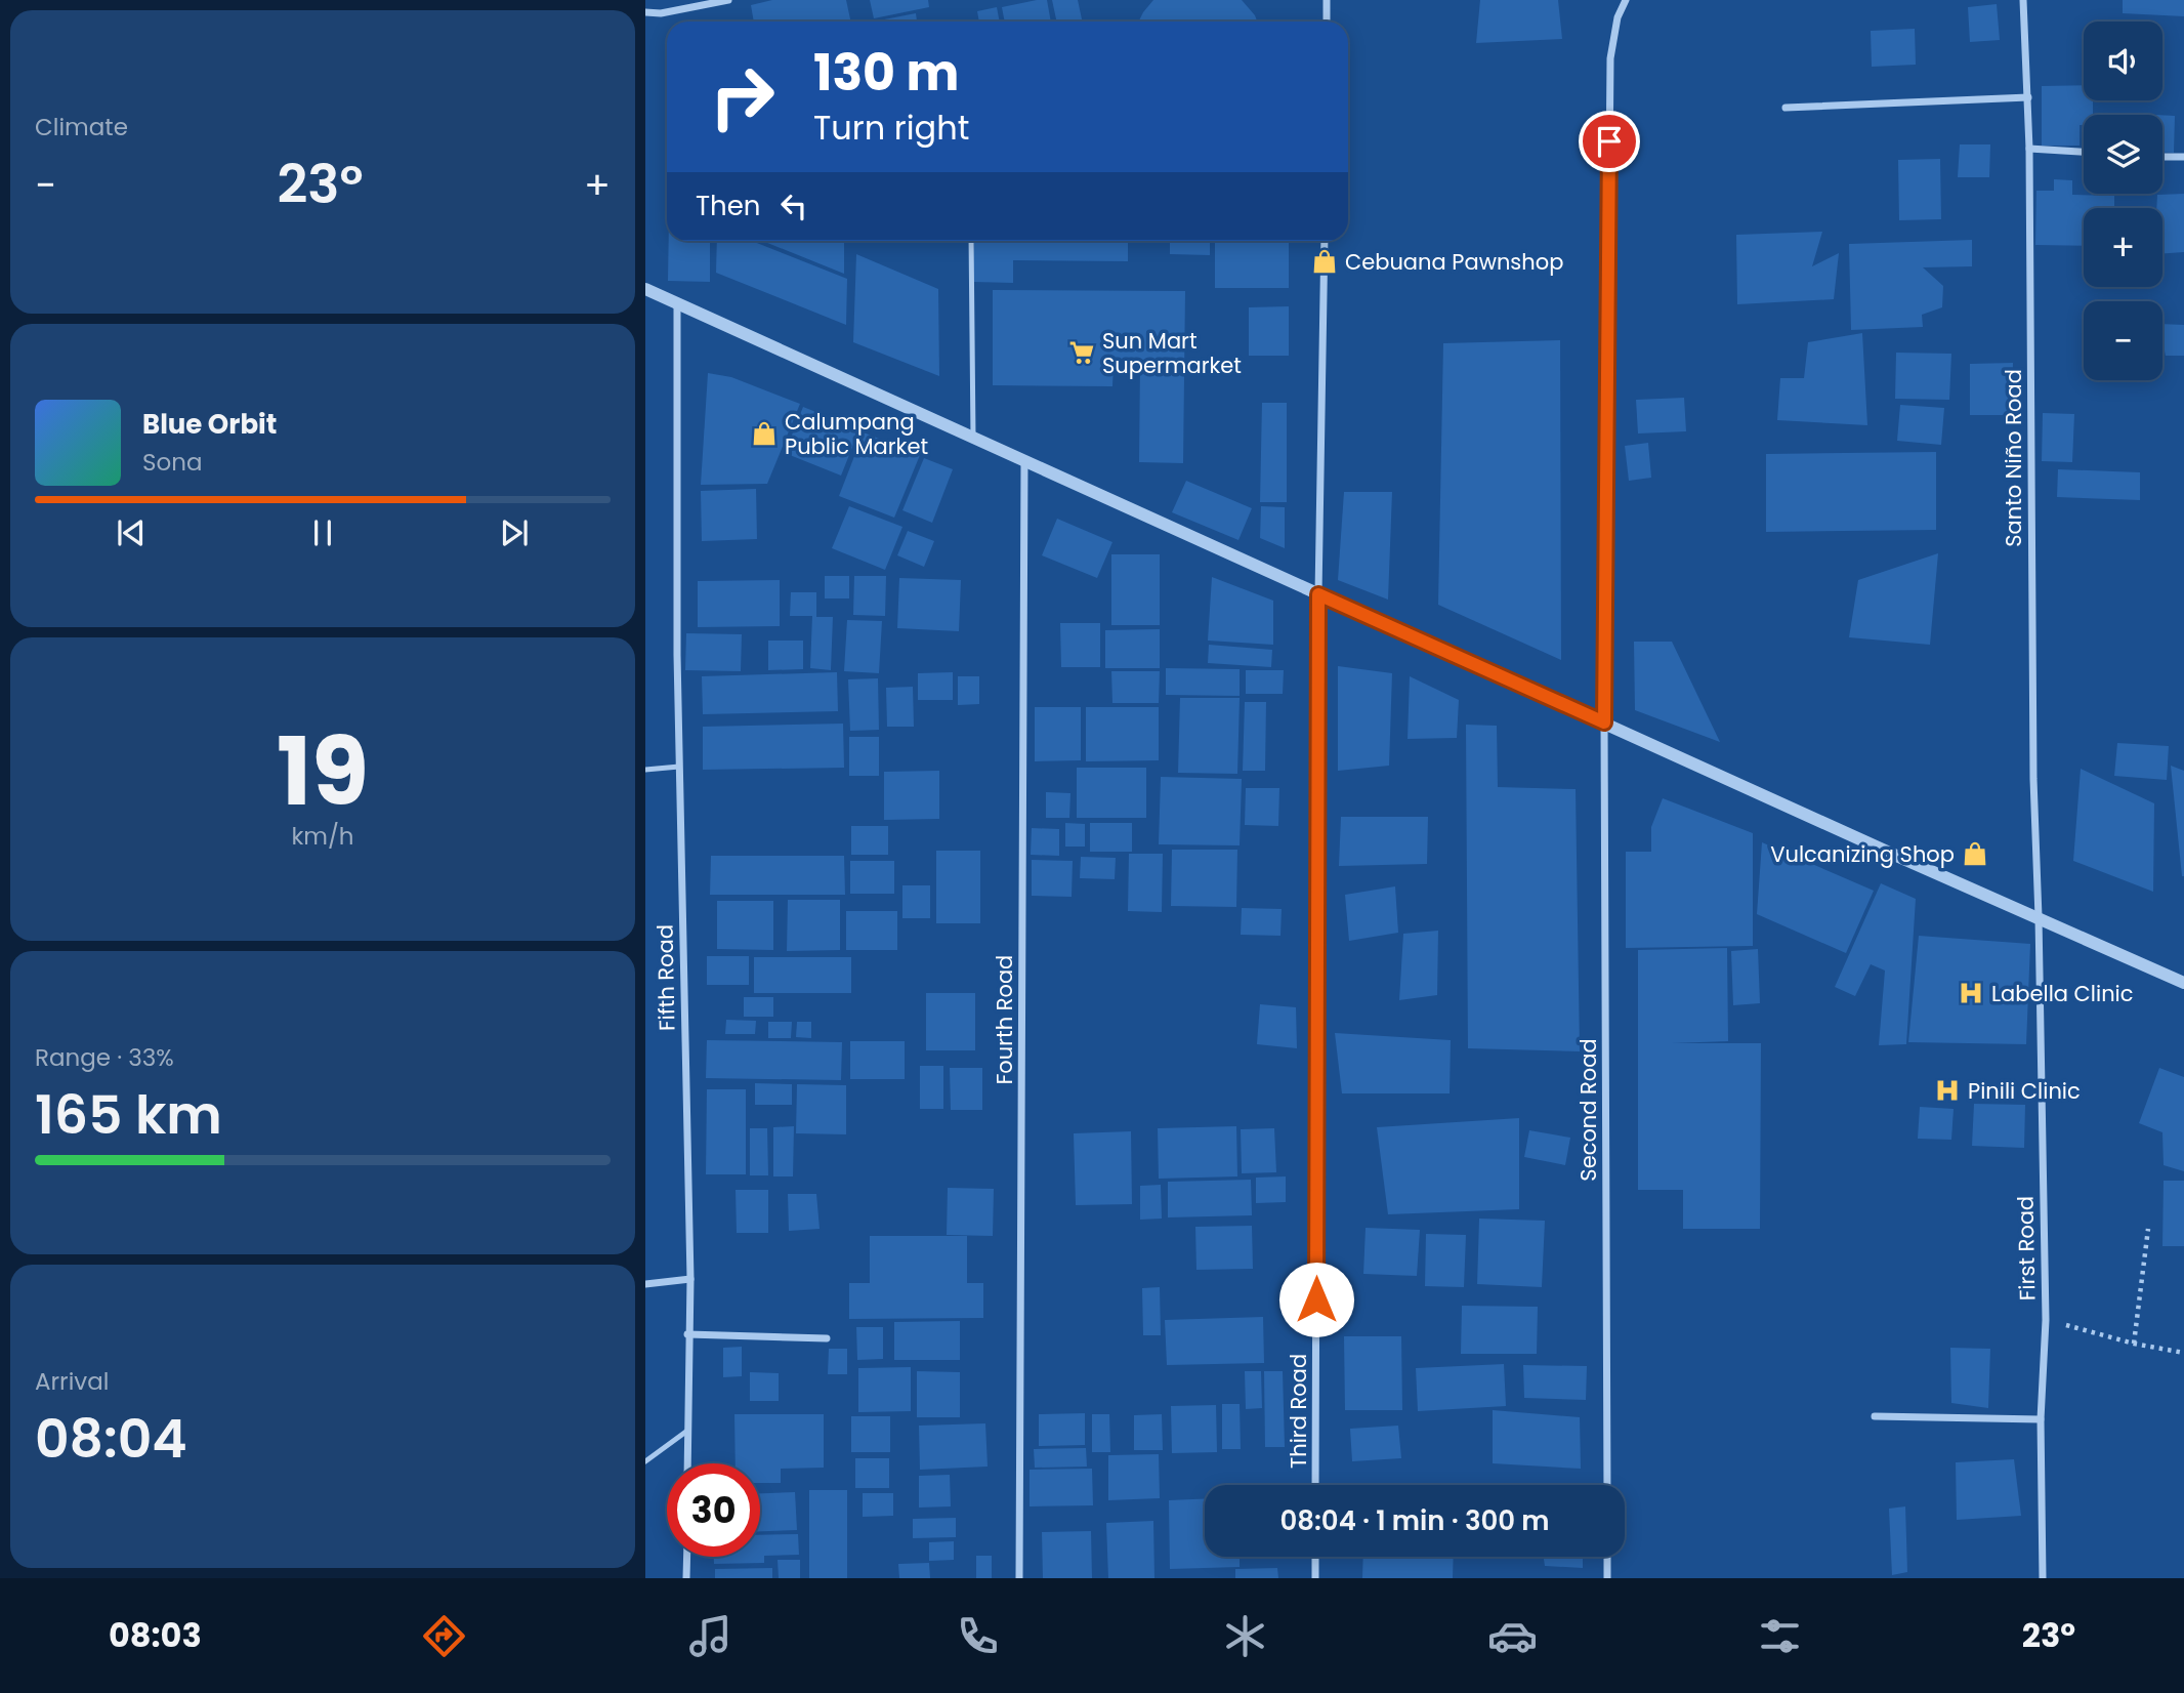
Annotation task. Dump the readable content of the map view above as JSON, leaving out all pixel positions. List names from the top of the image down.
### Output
{
  "streets": {
    "street": [
      "Santo Niño Road",
      "Fifth Road",
      "Fourth Road",
      "Second Road",
      "First Road",
      "Third Road"
    ]
  },
  "crossings": [
    ["Santo Niño Road", "First Road"]
  ],
  "places": {
    "shop": ["Cebuana Pawnshop", "Calumpang Public Market", "Vulcanizing Shop"],
    "supermarket": ["Sun Mart Supermarket"],
    "hospital": ["Labella Clinic", "Pinili Clinic"]
  },
  "page": {
    "tile": [
      "Climate",
      ["19", "km/h"],
      ["Range · 33%", "165 km"],
      ["Arrival", "08:04"]
    ],
    "map_buttons": ["+", "−"],
    "turn": ["130 m", "Turn right"],
    "heat": ["−", "23°", "+"],
    "then": "Then",
    "song": ["Blue Orbit", "Sona"],
    "limit": "30",
    "trip": "08:04 · 1 min · 300 m",
    "tabs": ["08:03", "23°"]
  }
}
